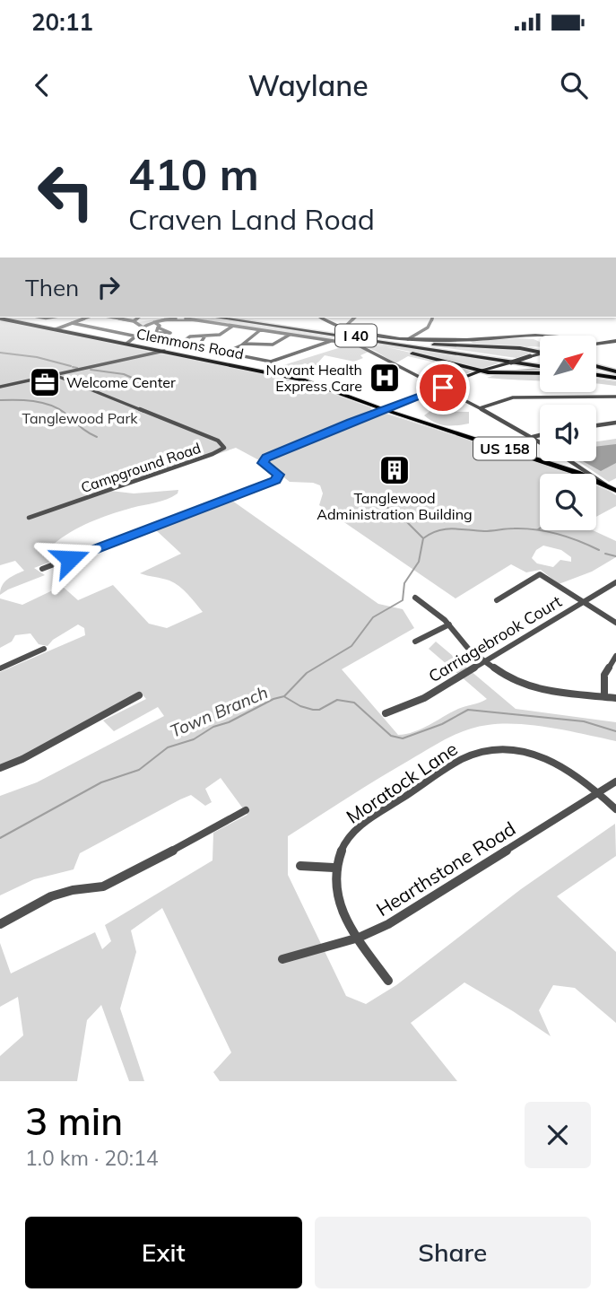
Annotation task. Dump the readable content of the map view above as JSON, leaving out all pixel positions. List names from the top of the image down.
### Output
{
  "streets": {
    "highway": ["I 40"],
    "main road": ["Clemmons Road", "US 158"],
    "street": [
      "Campground Road",
      "Carriagebrook Court",
      "Moratock Lane",
      "Hearthstone Road"
    ]
  },
  "crossings": [
    ["Moratock Lane", "Hearthstone Road"]
  ],
  "water": ["Town Branch"],
  "parks": ["Tanglewood Park"],
  "places": {
    "hospital": ["Novant Health Express Care"],
    "office": ["Welcome Center"],
    "building": ["Tanglewood Administration Building"]
  },
  "north": "top right",
  "page": {
    "status": "20:11",
    "header": "Waylane",
    "turn": ["410 m", "Craven Land Road"],
    "then": "Then",
    "heading": ["3 min", "1.0 km · 20:14"],
    "buttons": ["Exit", "Share"]
  }
}
